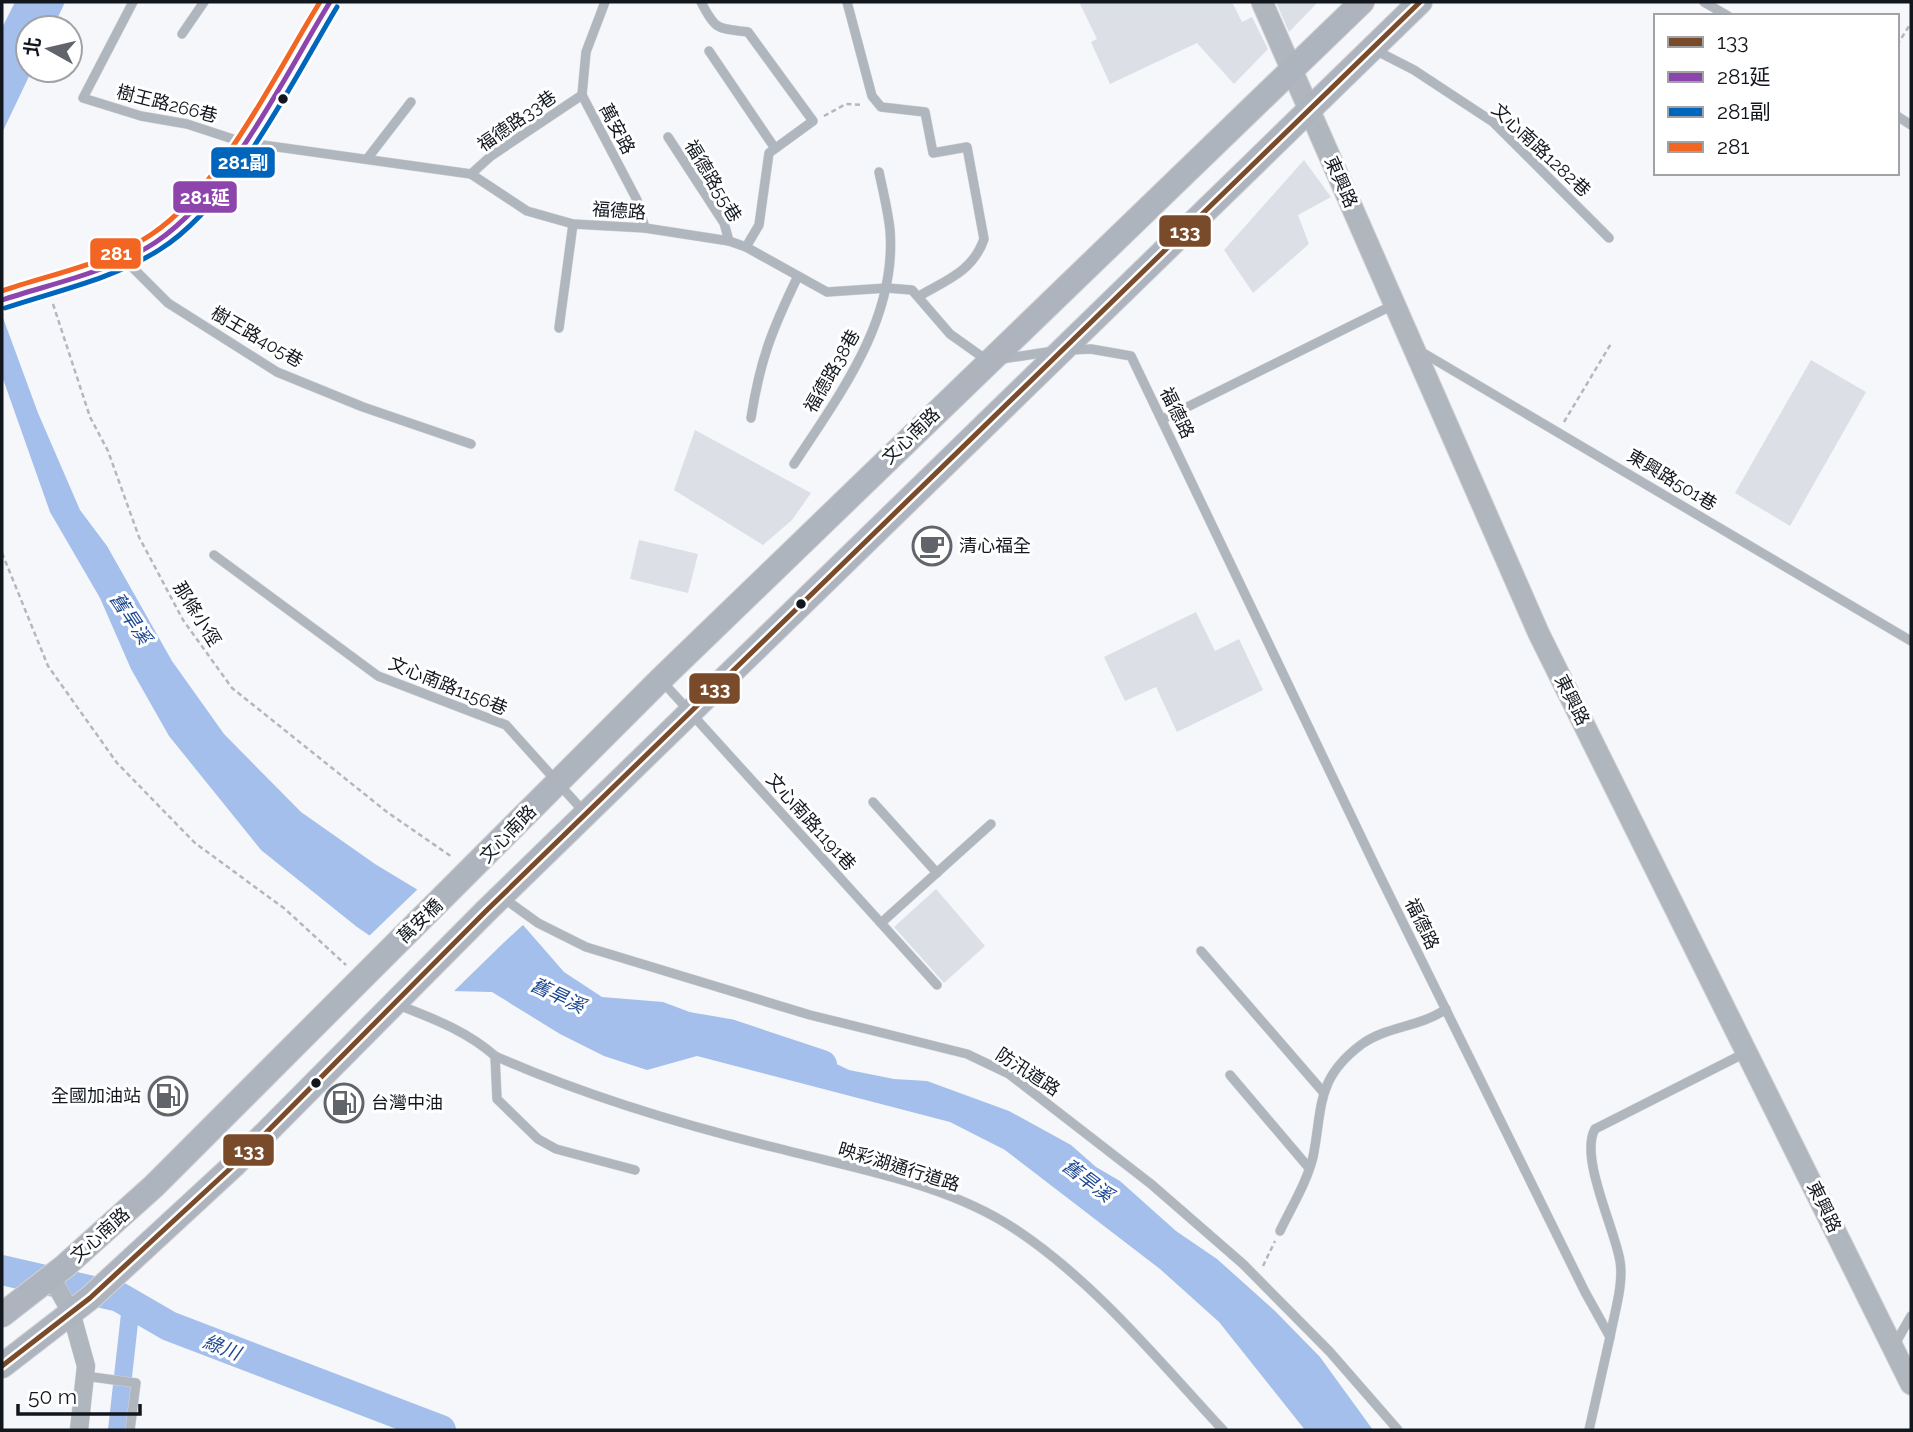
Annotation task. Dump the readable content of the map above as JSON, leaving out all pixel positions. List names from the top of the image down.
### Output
{
  "streets": {
    "main road": ["文心南路", "萬安橋"],
    "street": ["東興路"],
    "lane": [
      "樹王路266巷",
      "福德路33巷",
      "萬安路",
      "文心南路1282巷",
      "福德路55巷",
      "福德路",
      "樹王路405巷",
      "福德路38巷",
      "東興路501巷",
      "文心南路1156巷",
      "文心南路1191巷",
      "防汛道路",
      "映彩湖通行道路"
    ],
    "path": ["那條小徑"]
  },
  "crossings": [
    ["樹王路266巷", "福德路"],
    ["福德路33巷", "萬安路"],
    ["福德路33巷", "福德路"],
    ["萬安路", "福德路"],
    ["福德路55巷", "福德路"],
    ["東興路", "文心南路"],
    ["東興路", "東興路501巷"],
    ["福德路", "福德路38巷"],
    ["福德路", "文心南路"],
    ["文心南路", "那條小徑"],
    ["文心南路", "文心南路1156巷"],
    ["文心南路", "文心南路1191巷"],
    ["文心南路", "萬安橋"],
    ["那條小徑", "萬安橋"]
  ],
  "water": ["舊旱溪", "綠川"],
  "places": {
    "cafe": ["清心福全"],
    "fuel station": ["全國加油站", "台灣中油"]
  },
  "lines": [
    "transit line 133",
    "transit line 281延",
    "transit line 281",
    "transit line 281副"
  ],
  "legend": [
    "133",
    "281延",
    "281副",
    "281"
  ],
  "scale_bar": "50 m",
  "north": "left"
}
